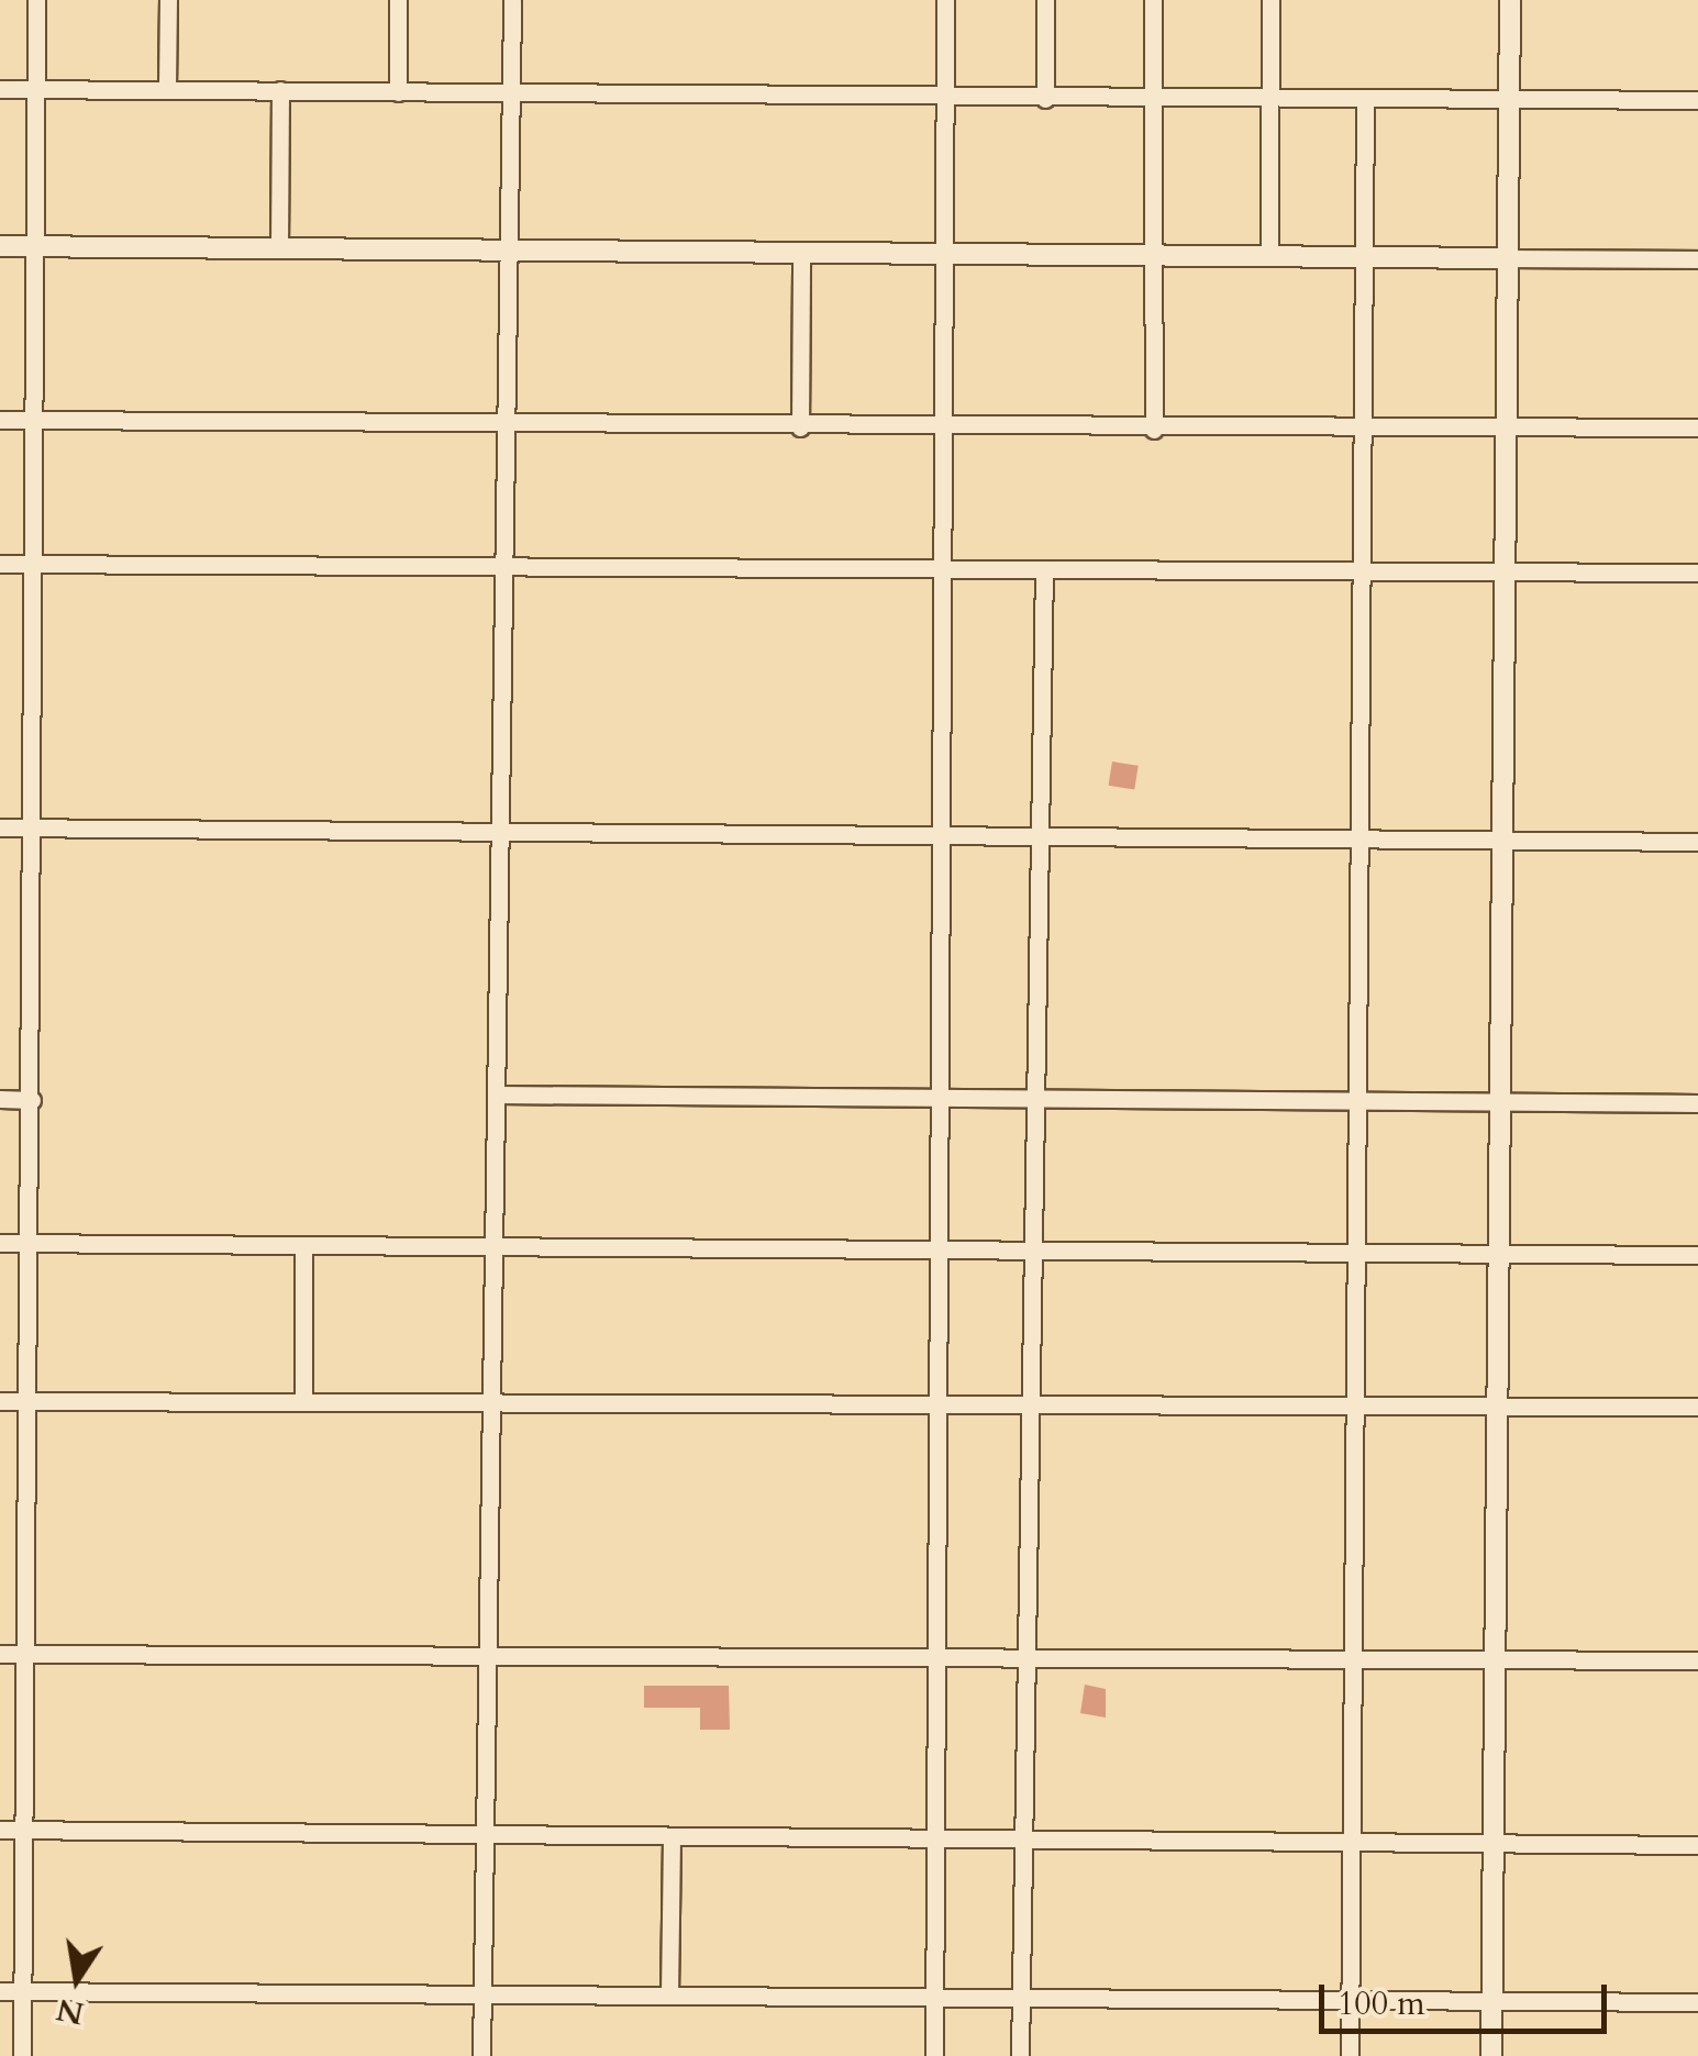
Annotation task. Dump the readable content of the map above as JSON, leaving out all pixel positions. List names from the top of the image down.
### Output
{
  "scale_bar": "100 m",
  "north": "bottom"
}
